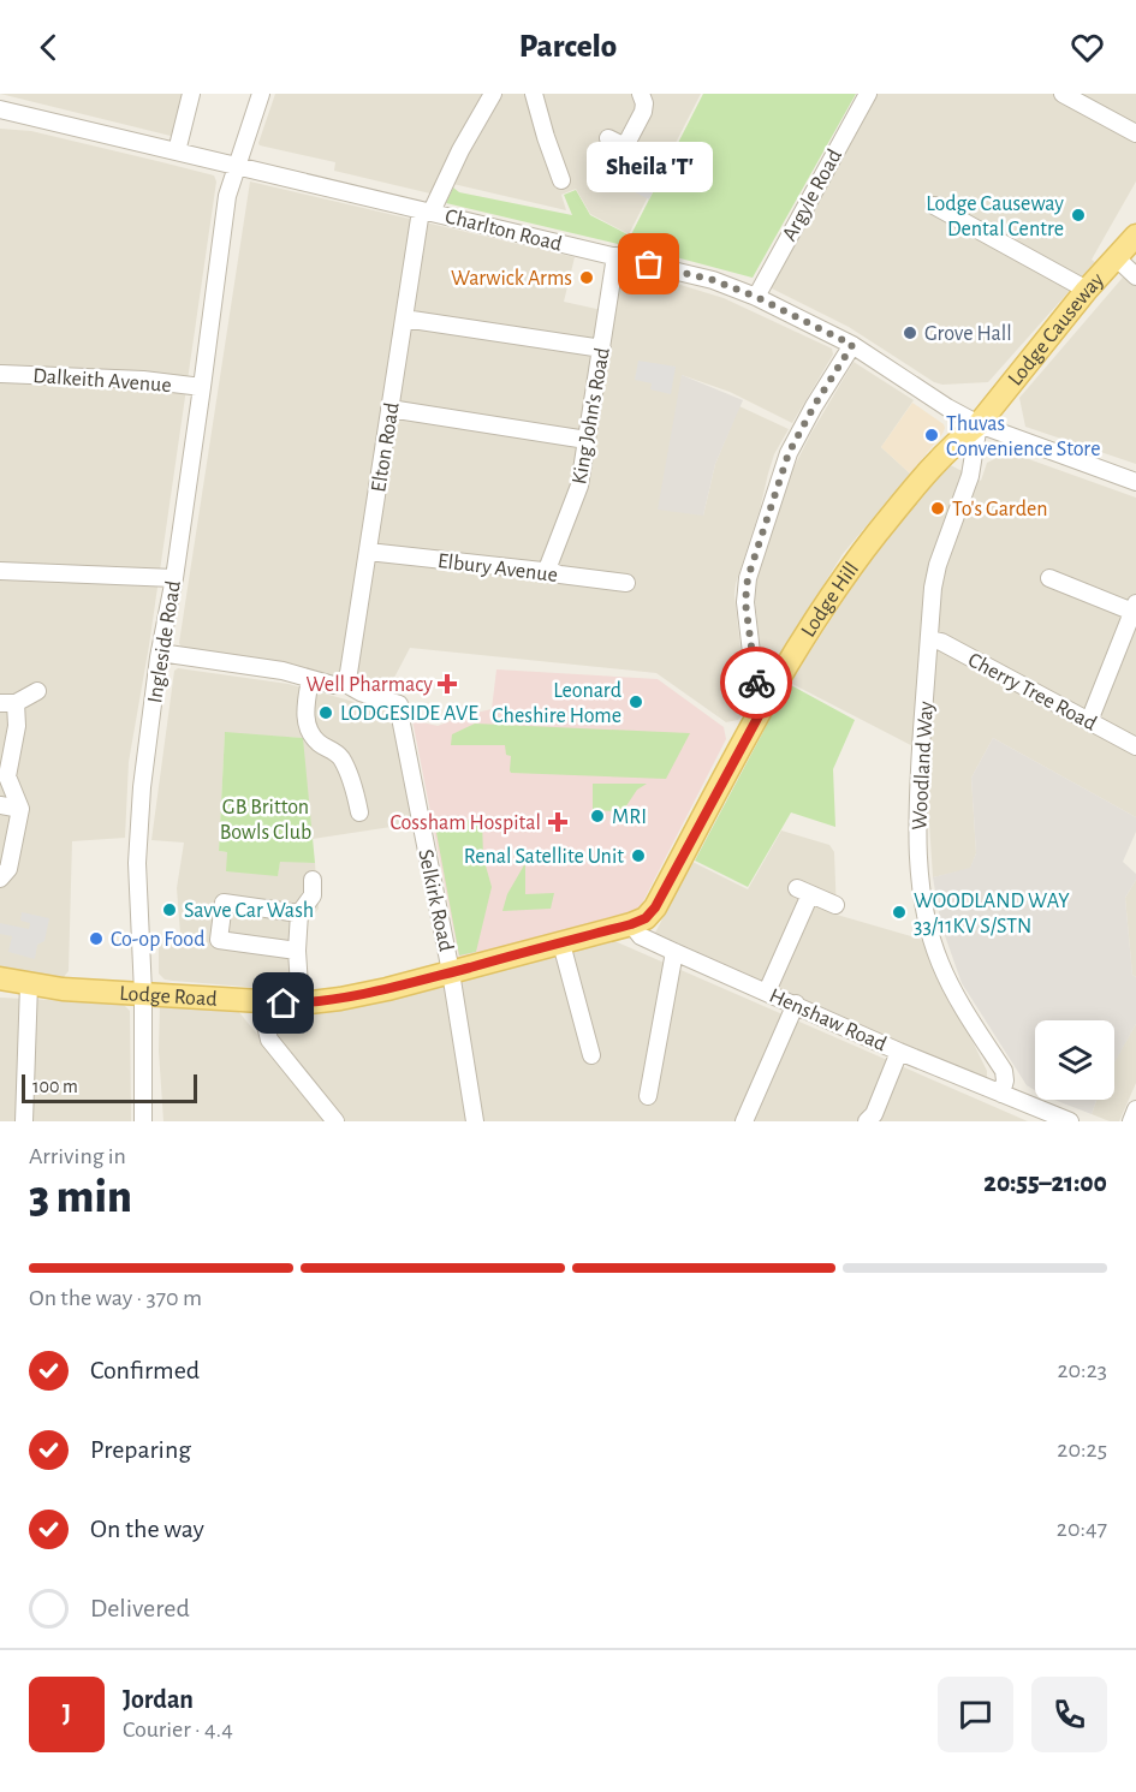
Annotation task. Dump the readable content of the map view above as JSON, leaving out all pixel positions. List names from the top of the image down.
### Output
{
  "streets": {
    "main road": ["Lodge Causeway", "Lodge Hill", "Lodge Road"],
    "street": [
      "Argyle Road",
      "Charlton Road",
      "Dalkeith Avenue",
      "King John's Road",
      "Elton Road",
      "Elbury Avenue",
      "Ingleside Road",
      "Cherry Tree Road",
      "Woodland Way",
      "Selkirk Road",
      "Henshaw Road"
    ]
  },
  "crossings": [
    ["Argyle Road", "Charlton Road"],
    ["Charlton Road", "Lodge Causeway"],
    ["Charlton Road", "King John's Road"],
    ["Charlton Road", "Elton Road"],
    ["Charlton Road", "Ingleside Road"],
    ["Charlton Road", "Woodland Way"],
    ["Lodge Causeway", "Lodge Hill"],
    ["Lodge Causeway", "Woodland Way"],
    ["Dalkeith Avenue", "Ingleside Road"],
    ["King John's Road", "Elbury Avenue"],
    ["Elton Road", "Elbury Avenue"],
    ["Lodge Hill", "Lodge Road"],
    ["Lodge Hill", "Henshaw Road"],
    ["Ingleside Road", "Lodge Road"],
    ["Cherry Tree Road", "Woodland Way"],
    ["Woodland Way", "Henshaw Road"],
    ["Selkirk Road", "Lodge Road"],
    ["Lodge Road", "Henshaw Road"]
  ],
  "parks": ["GB Britton Bowls Club"],
  "places": {
    "other": [
      "Lodge Causeway Dental Centre",
      "Sheila 'T'",
      "Warwick Arms",
      "Grove Hall",
      "Thuvas Convenience Store",
      "To's Garden",
      "Leonard Cheshire Home",
      "LODGESIDE AVE",
      "MRI",
      "Renal Satellite Unit",
      "Savve Car Wash",
      "WOODLAND WAY 33/11KV S/STN",
      "Co-op Food"
    ],
    "health": ["Well Pharmacy", "Cossham Hospital"]
  },
  "scale_bar": "100 m",
  "page": {
    "header": "Parcelo",
    "bubble": "Sheila 'T'",
    "scale": "100 m",
    "heading": ["3 min", "Arriving in", "20:55–21:00"],
    "panel": ["Jordan", "Courier · 4.4"],
    "bar": "On the way · 370 m",
    "list": [
      ["Confirmed", "20:23"],
      ["Preparing", "20:25"],
      ["On the way", "20:47"],
      "Delivered"
    ],
    "round": "J"
  }
}
